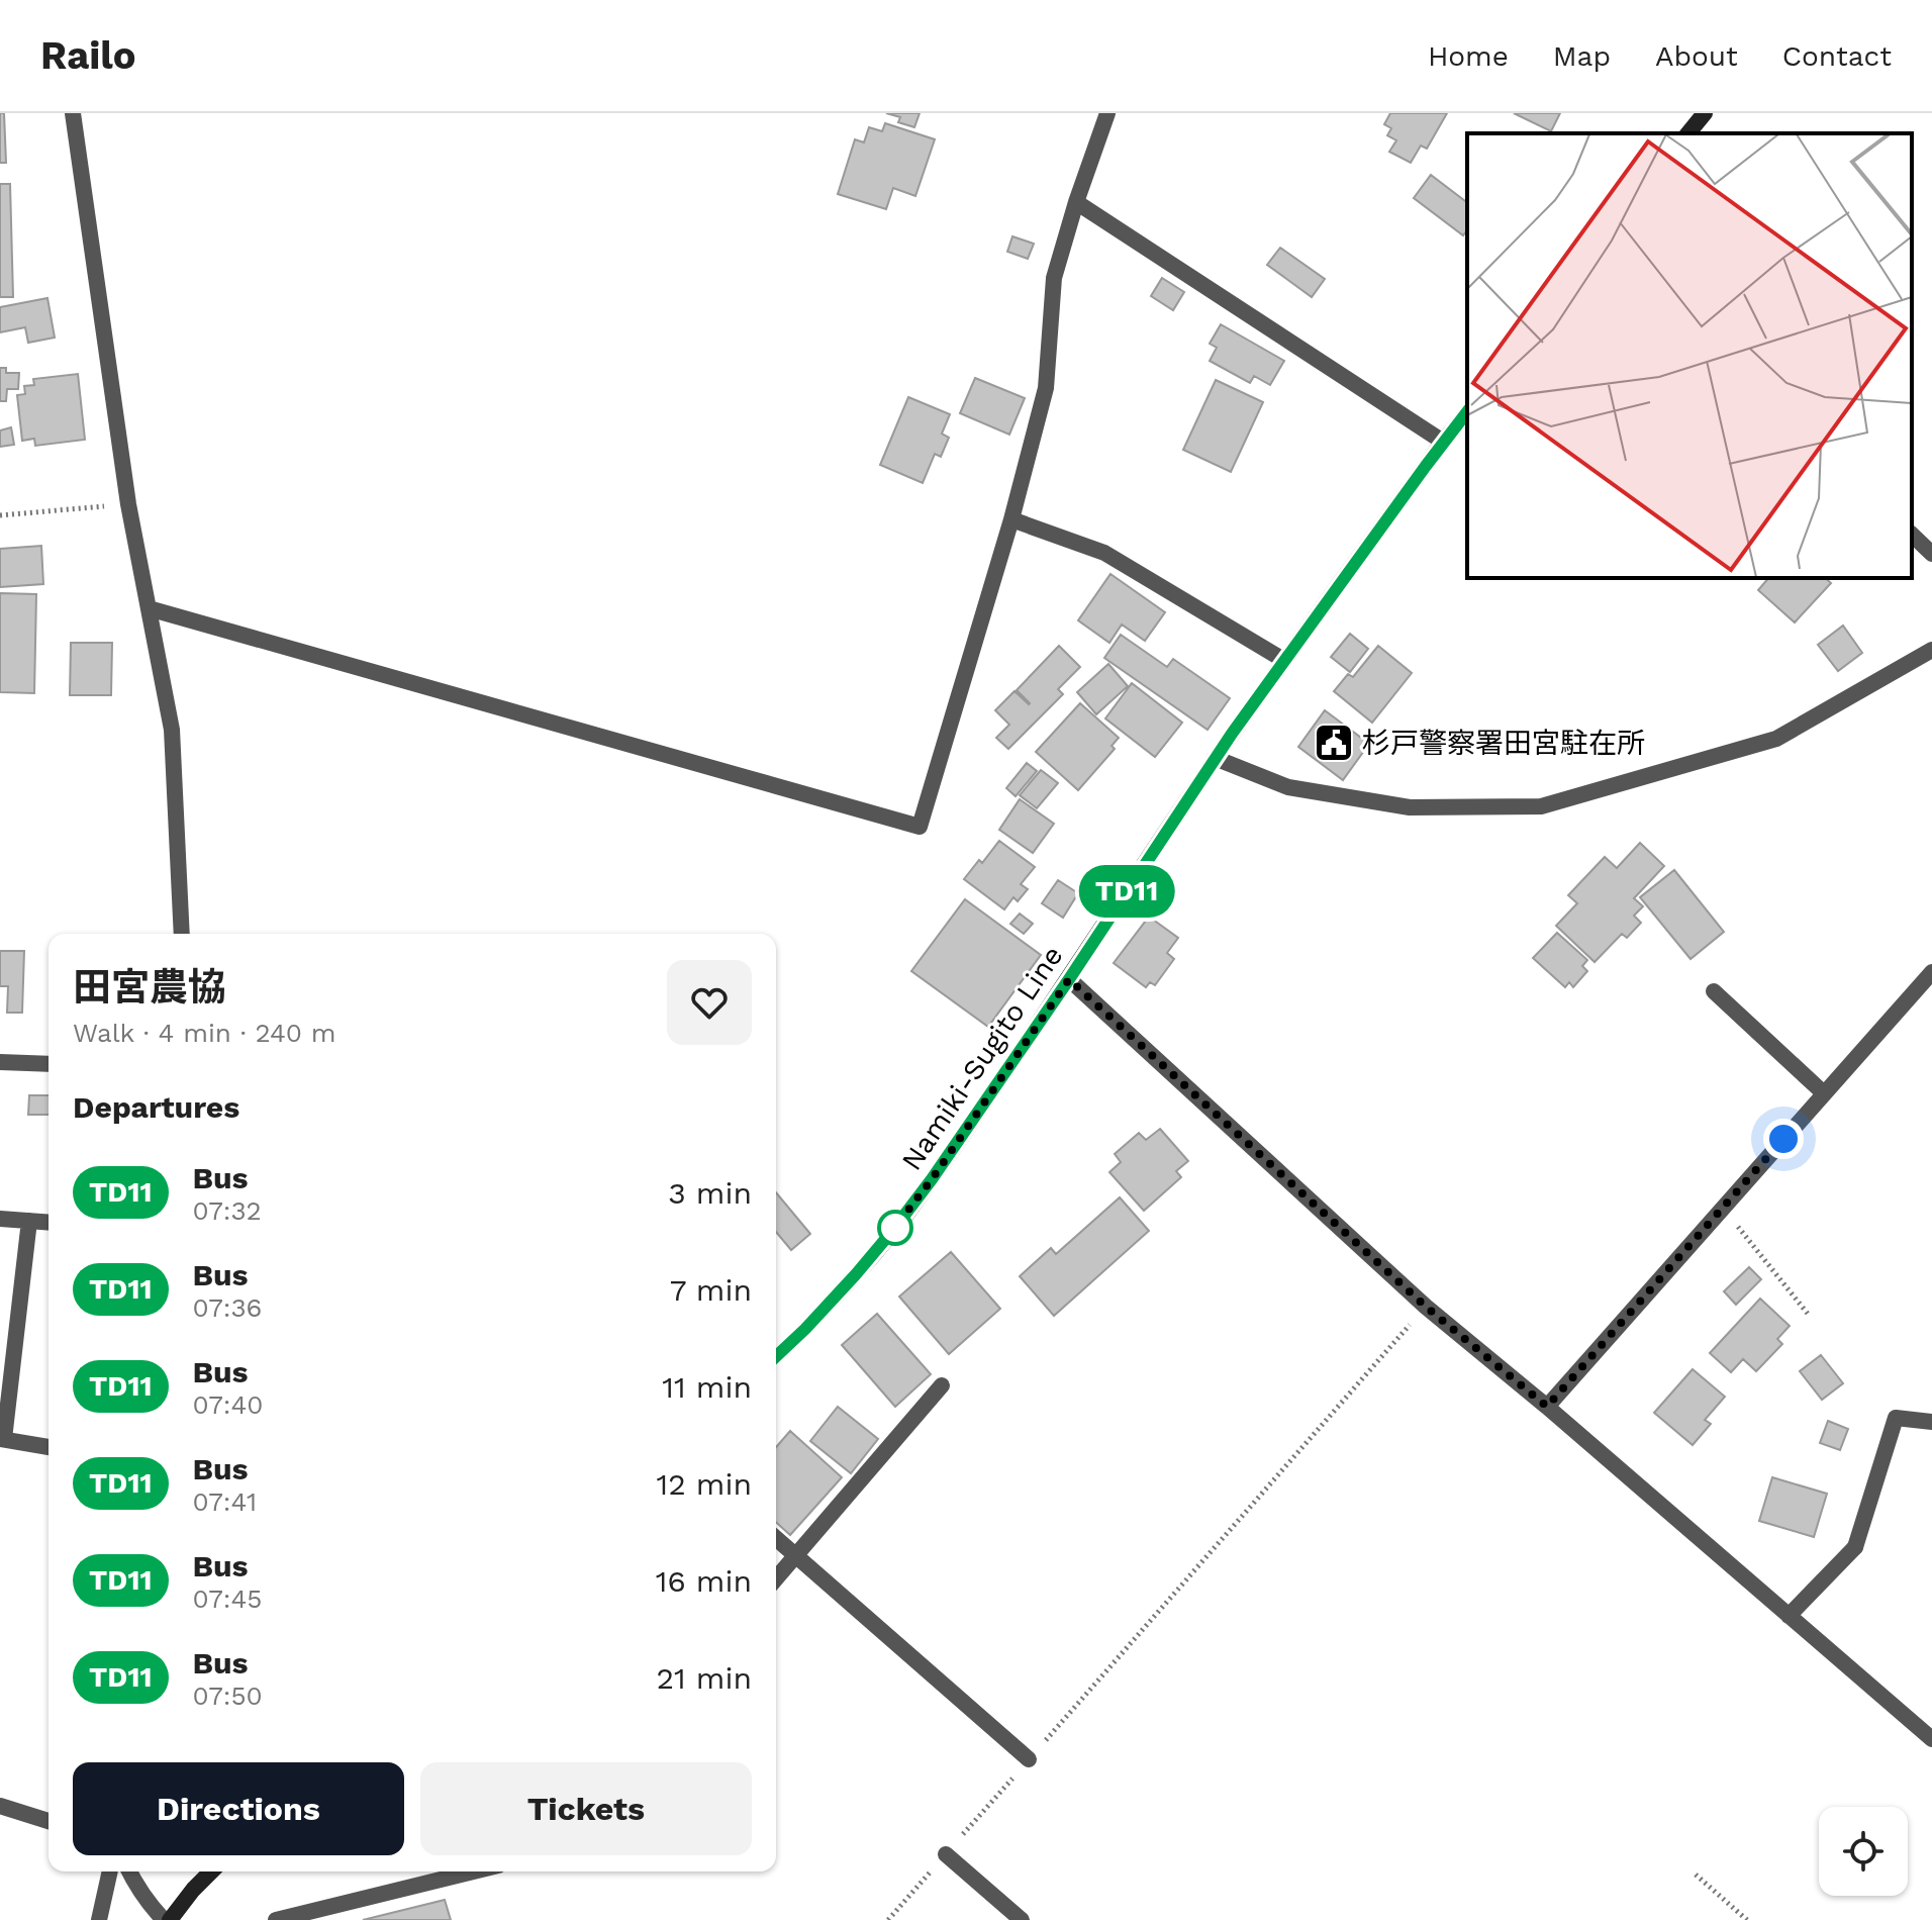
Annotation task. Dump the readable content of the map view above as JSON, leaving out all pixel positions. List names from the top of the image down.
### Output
{
  "streets": {
    "main road": ["Namiki-Sugito Line"]
  },
  "places": {
    "public building": ["杉戸警察署田宮駐在所"]
  },
  "lines": ["bus line TD11"],
  "page": {
    "header": "Railo",
    "nav": [
      "Home",
      "Map",
      "About",
      "Contact"
    ],
    "on_map": "TD11",
    "heading": [
      ["田宮農協", "Walk · 4 min · 240 m"],
      "Departures"
    ],
    "list": [
      {
        "mark": "TD11",
        "name": "Bus",
        "note": "07:32",
        "value": "3 min"
      },
      {
        "mark": "TD11",
        "name": "Bus",
        "note": "07:36",
        "value": "7 min"
      },
      {
        "mark": "TD11",
        "name": "Bus",
        "note": "07:40",
        "value": "11 min"
      },
      {
        "mark": "TD11",
        "name": "Bus",
        "note": "07:41",
        "value": "12 min"
      },
      {
        "mark": "TD11",
        "name": "Bus",
        "note": "07:45",
        "value": "16 min"
      },
      {
        "mark": "TD11",
        "name": "Bus",
        "note": "07:50",
        "value": "21 min"
      }
    ],
    "buttons": ["Directions", "Tickets"]
  }
}
